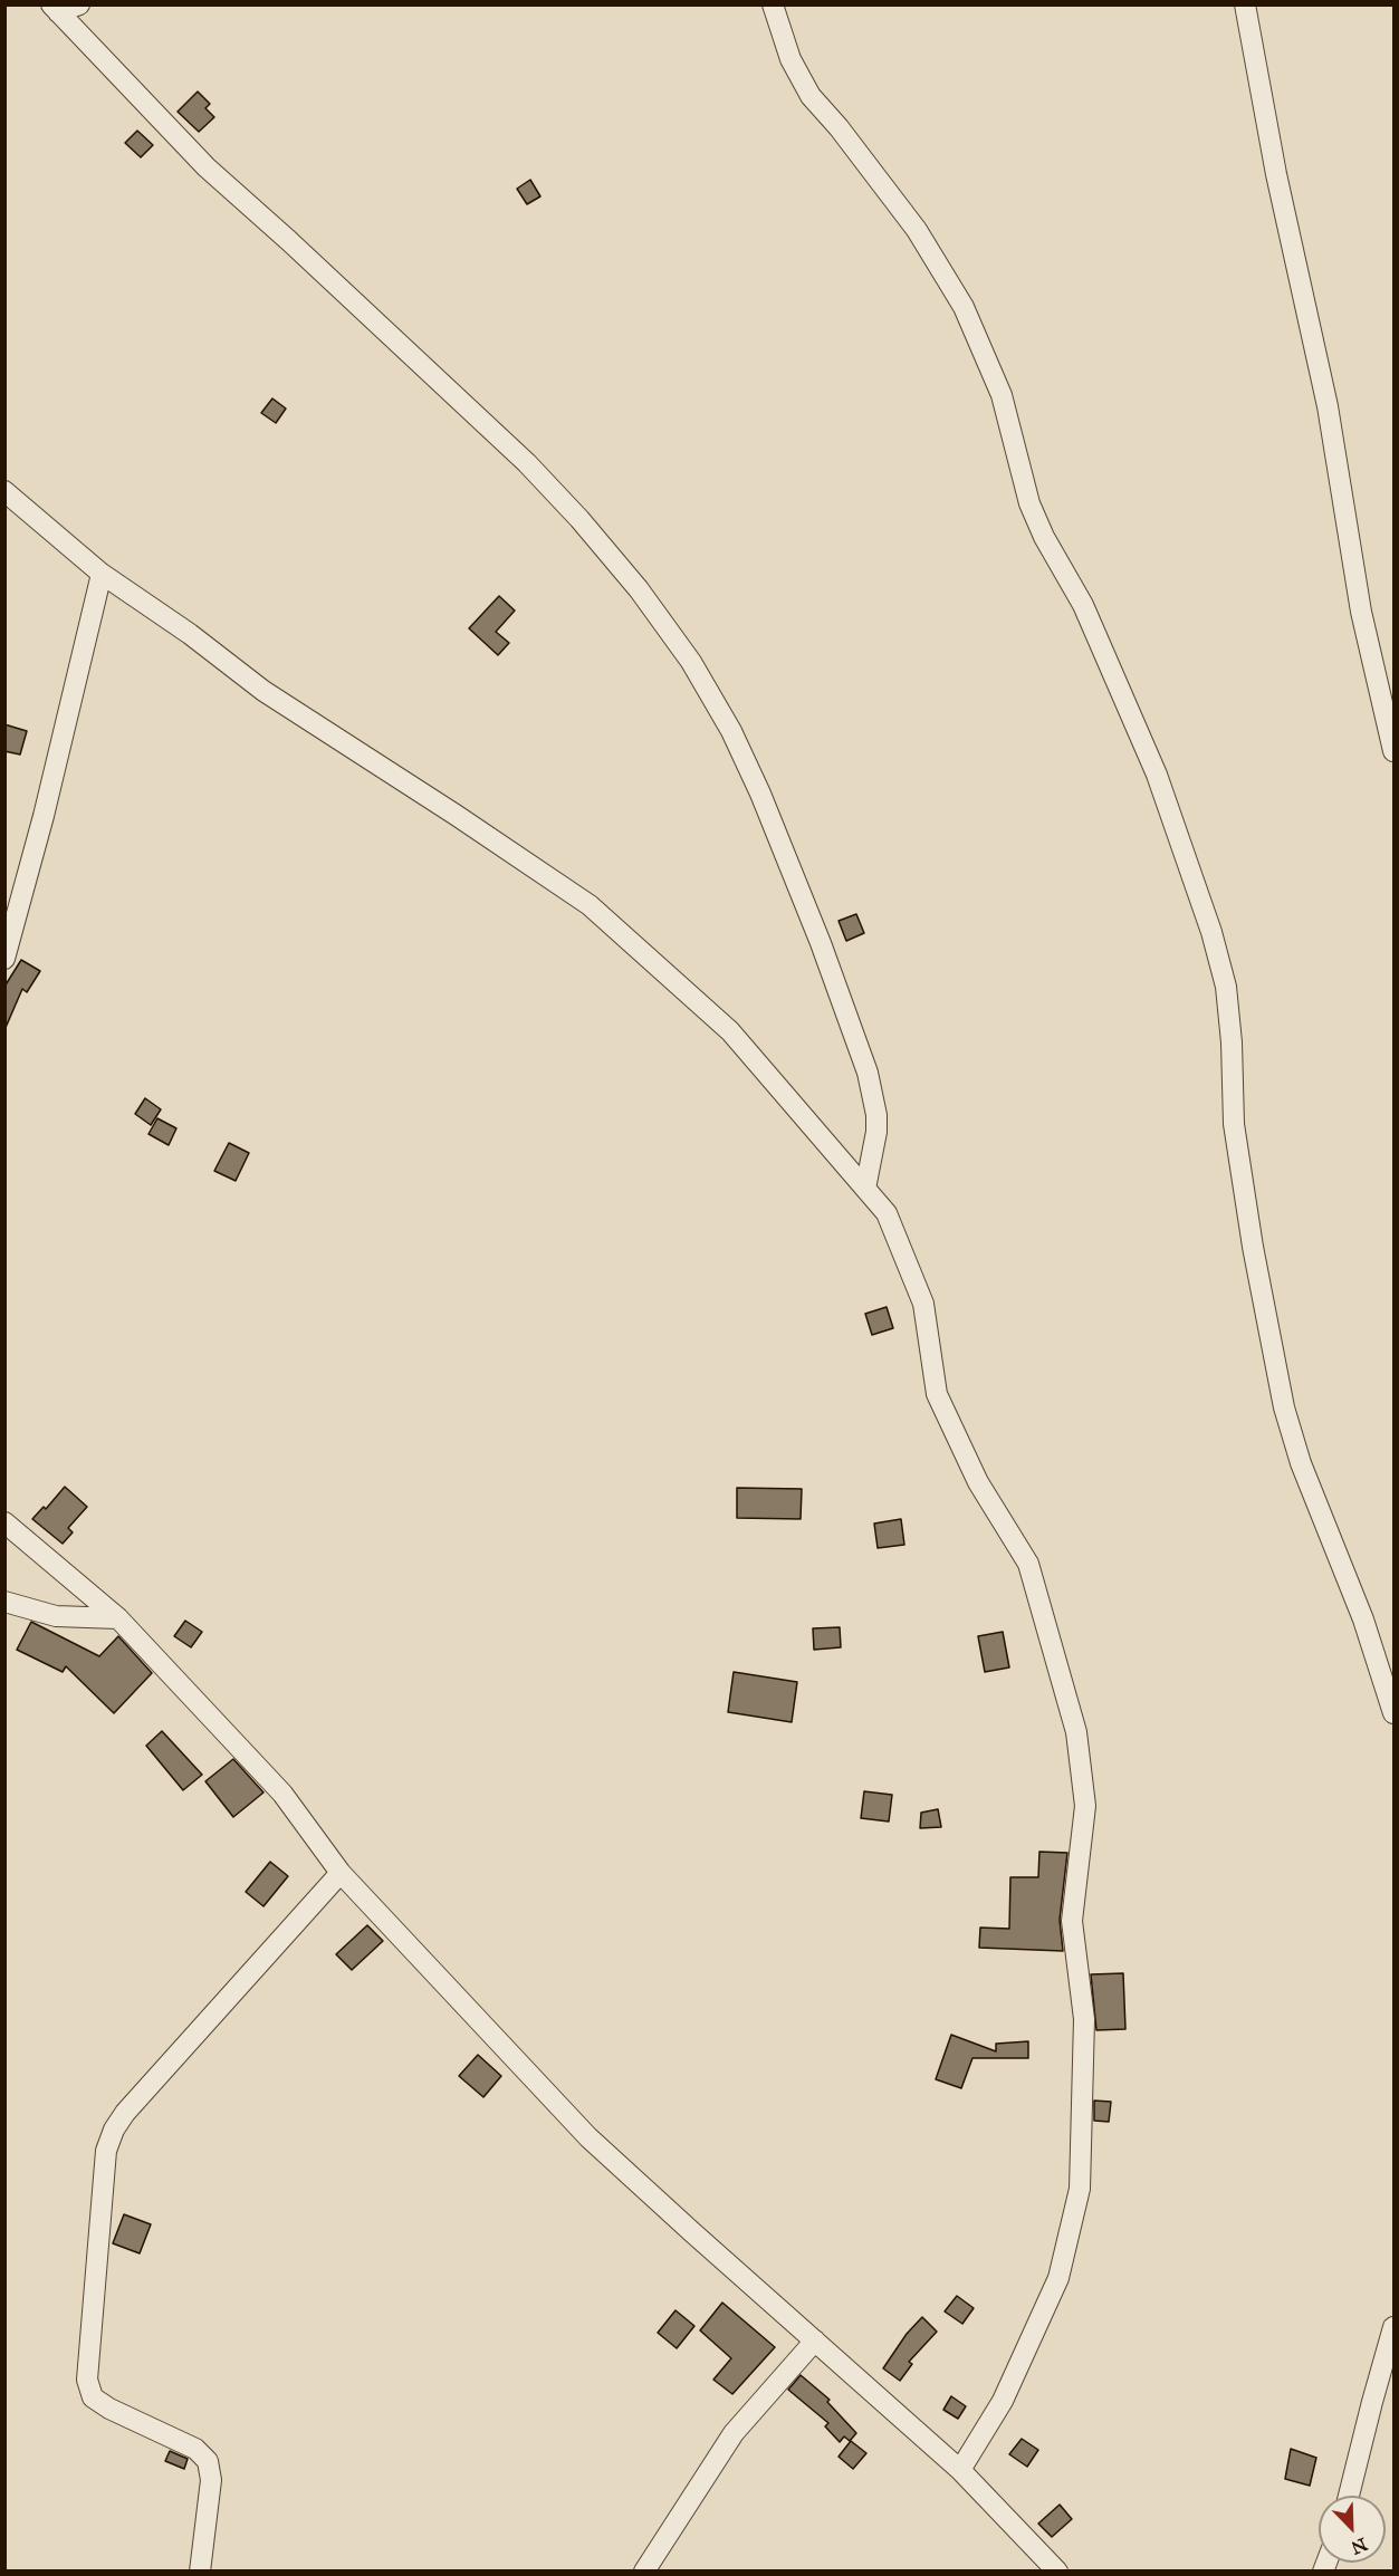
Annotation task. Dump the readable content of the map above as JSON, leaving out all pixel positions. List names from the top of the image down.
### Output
{
  "north": "bottom right"
}
